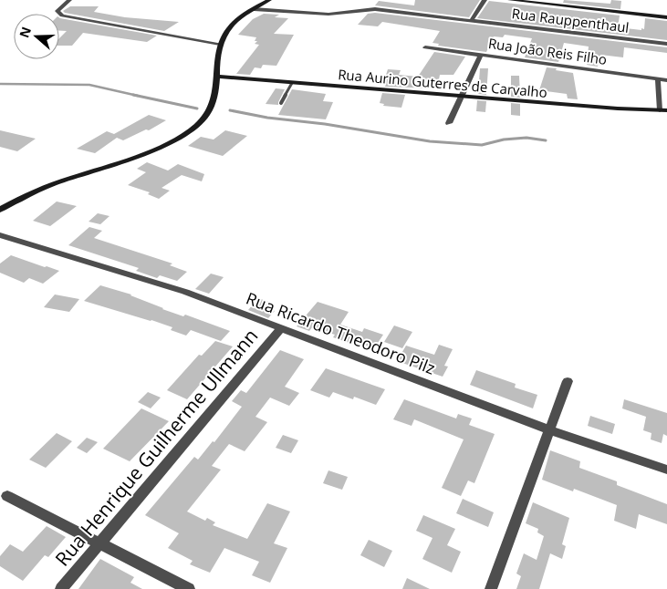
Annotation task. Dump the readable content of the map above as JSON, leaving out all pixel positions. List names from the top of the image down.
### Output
{
  "streets": {
    "street": [
      "Rua Rauppenthaul",
      "Rua João Reis Filho",
      "Rua Aurino Guterres de Carvalho",
      "Rua Ricardo Theodoro Pilz",
      "Rua Henrique Guilherme Ullmann"
    ]
  },
  "crossings": [
    ["Rua Ricardo Theodoro Pilz", "Rua Henrique Guilherme Ullmann"]
  ],
  "north": "left"
}
